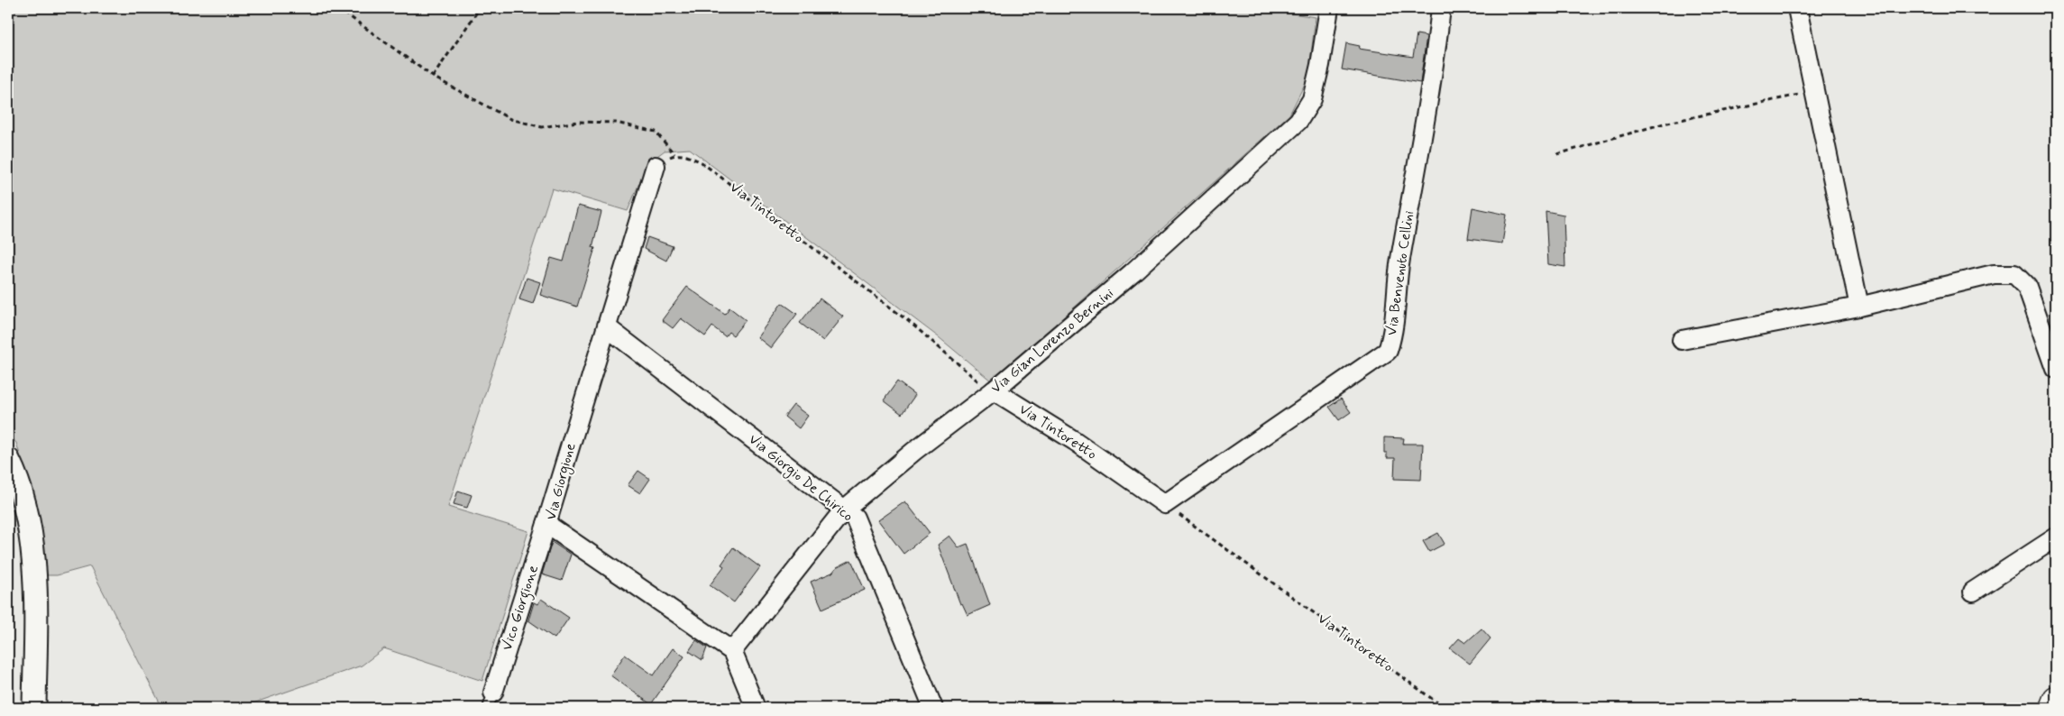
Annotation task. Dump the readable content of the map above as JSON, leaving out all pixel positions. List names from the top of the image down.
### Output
{
  "streets": {
    "street": [
      "Via Tintoretto",
      "Via Benvenuto Cellini",
      "Via Gian Lorenzo Bernini",
      "Via Giorgio De Chirico",
      "Via Giorgione",
      "Vico Giorgione"
    ]
  },
  "crossings": [
    ["Via Tintoretto", "Via Benvenuto Cellini"],
    ["Via Tintoretto", "Via Gian Lorenzo Bernini"],
    ["Via Gian Lorenzo Bernini", "Via Giorgio De Chirico"],
    ["Via Gian Lorenzo Bernini", "Via Giorgione"],
    ["Via Giorgio De Chirico", "Via Giorgione"],
    ["Via Giorgione", "Vico Giorgione"]
  ]
}
